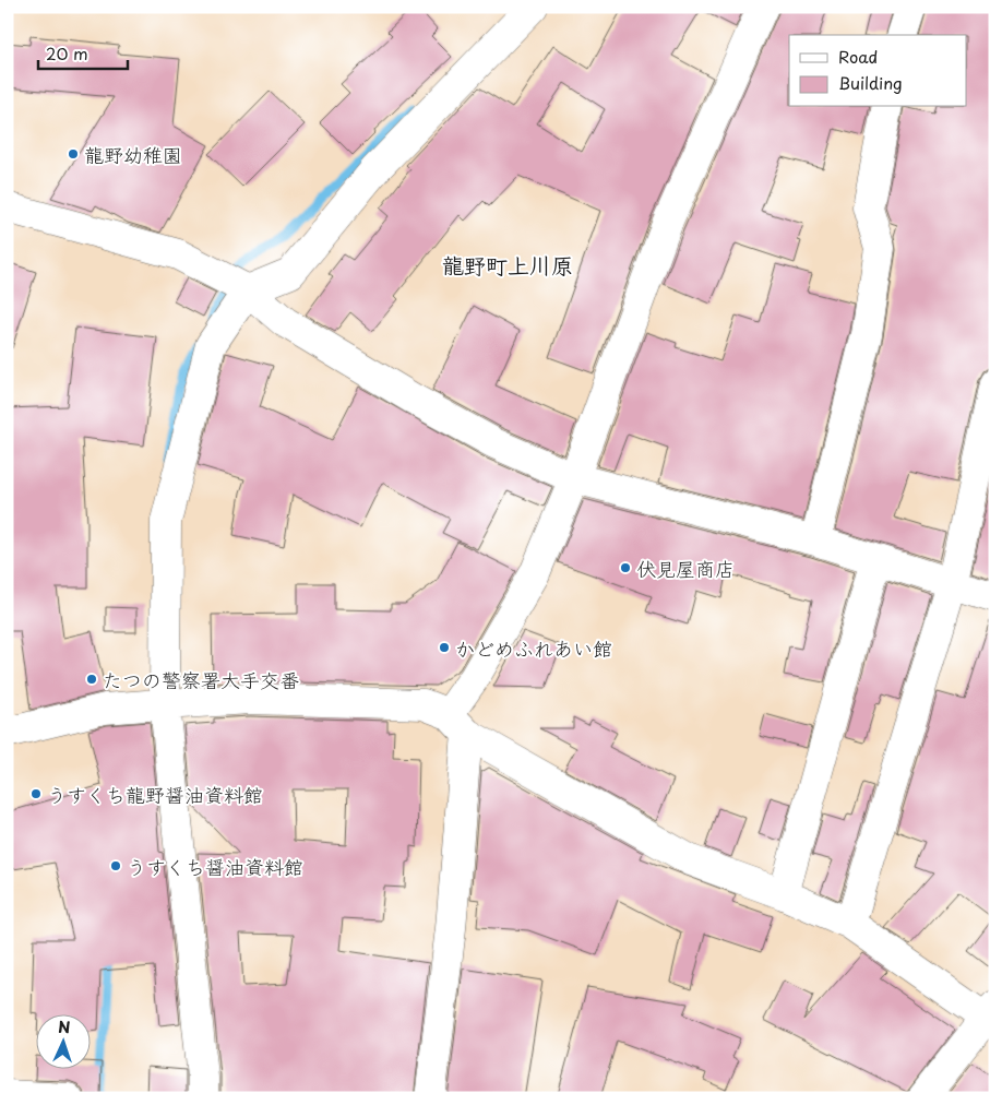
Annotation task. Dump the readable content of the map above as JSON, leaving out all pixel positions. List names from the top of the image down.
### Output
{
  "districts": ["龍野町上川原"],
  "places": [
    "龍野幼稚園",
    "伏見屋商店",
    "かどめふれあい館",
    "たつの警察署大手交番",
    "うすくち龍野醤油資料館",
    "うすくち醤油資料館"
  ],
  "legend": ["Road", "Building"],
  "scale_bar": "20 m",
  "north": "top"
}
